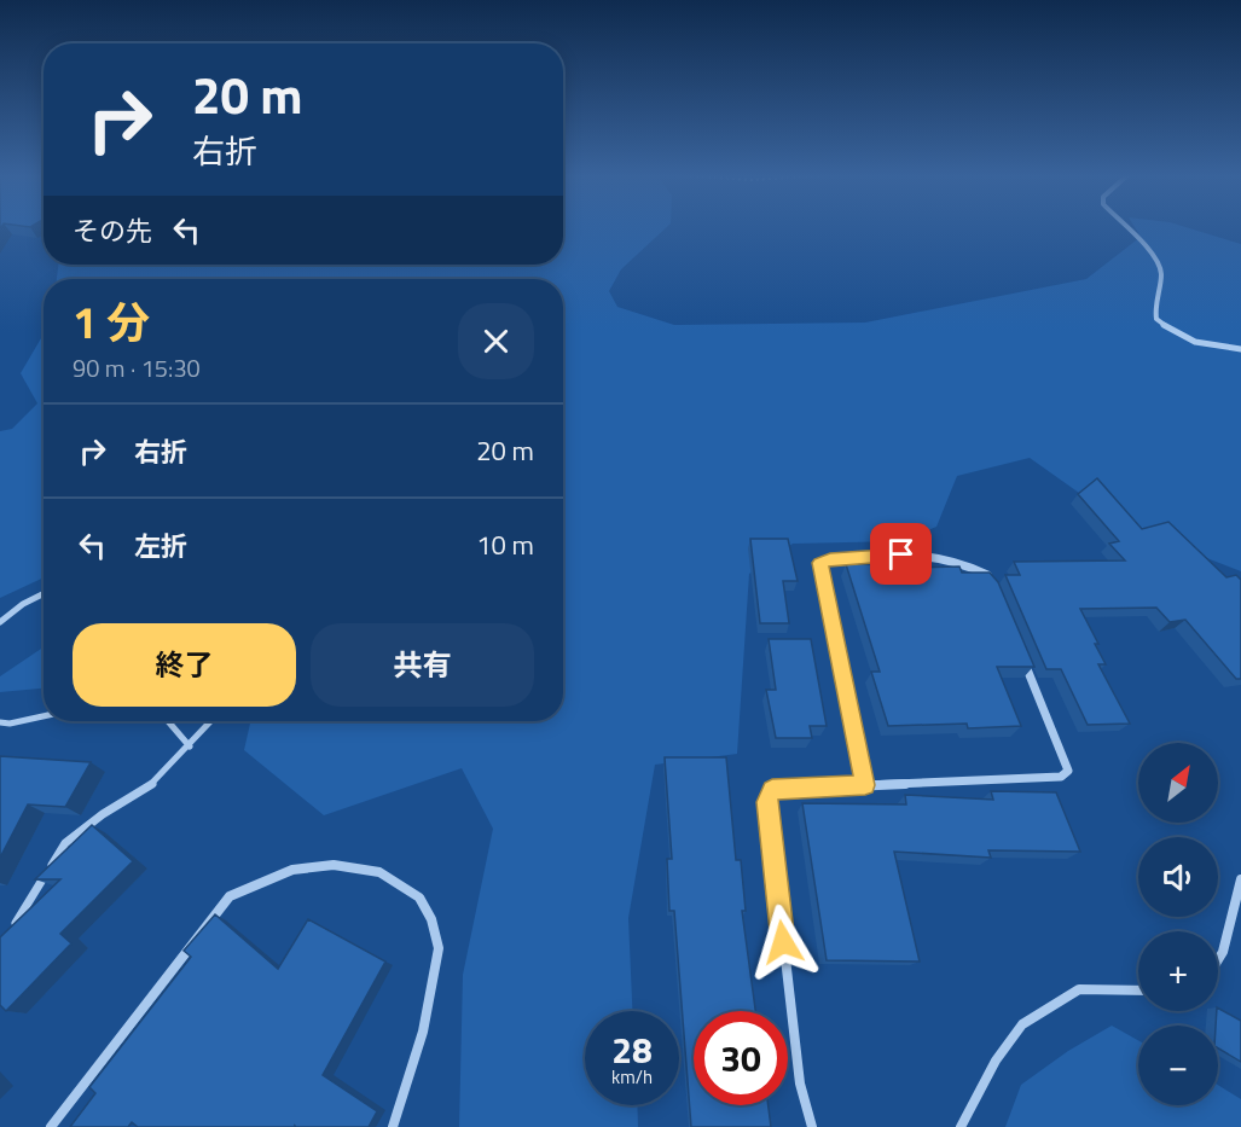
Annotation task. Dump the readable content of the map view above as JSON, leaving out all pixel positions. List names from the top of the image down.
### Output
{
  "north": "top right",
  "page": {
    "turn": ["20 m", "右折"],
    "then": "その先",
    "heading": ["1 分", "90 m · 15:30"],
    "list": [
      {
        "name": "右折",
        "value": "20 m"
      },
      {
        "name": "左折",
        "value": "10 m"
      }
    ],
    "buttons": ["終了", "共有"],
    "map_buttons": ["+", "−"],
    "speed": "28 km/h",
    "limit": "30"
  }
}
